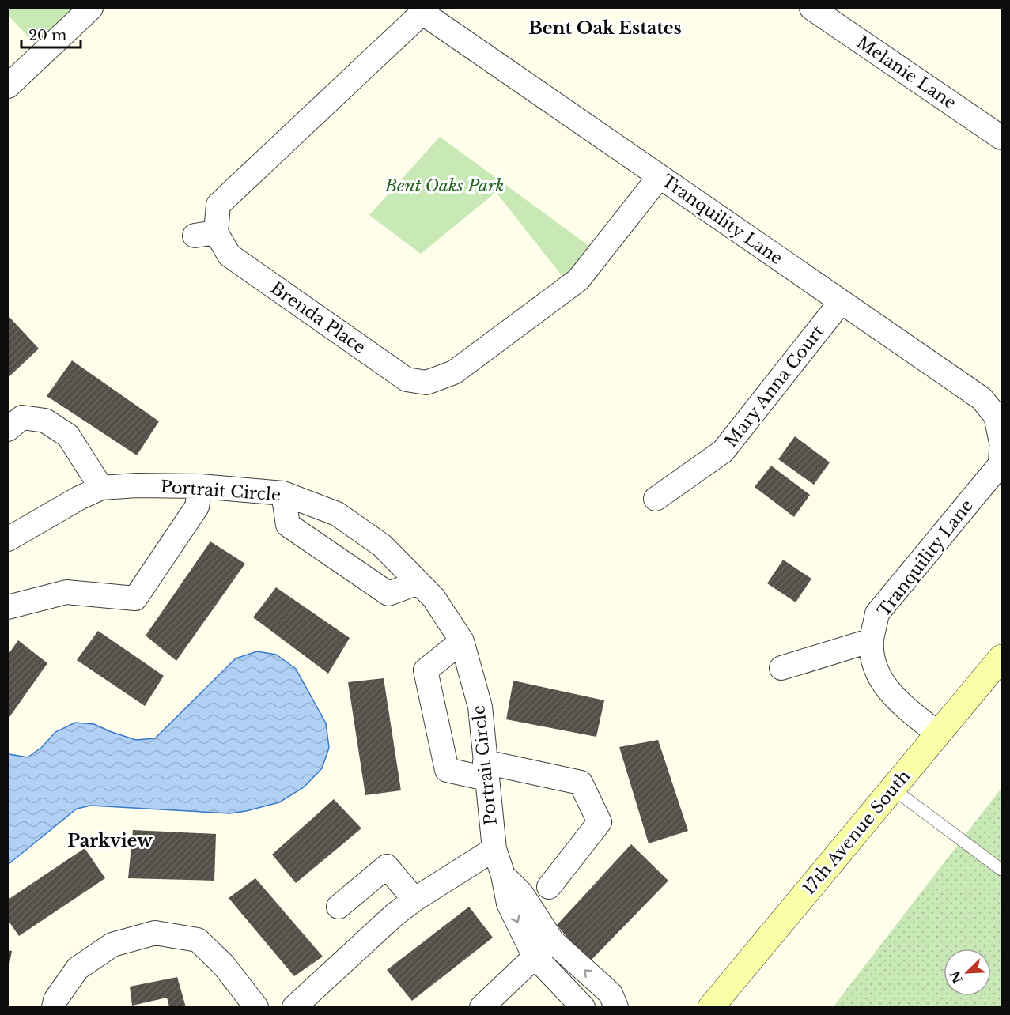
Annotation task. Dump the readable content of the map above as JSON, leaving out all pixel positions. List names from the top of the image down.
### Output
{
  "streets": {
    "street": [
      "Melanie Lane",
      "Tranquility Lane",
      "Brenda Place",
      "Mary Anna Court",
      "Portrait Circle",
      "17th Avenue South"
    ]
  },
  "crossings": [
    ["Tranquility Lane", "Brenda Place"],
    ["Tranquility Lane", "Mary Anna Court"],
    ["Tranquility Lane", "17th Avenue South"]
  ],
  "districts": ["Bent Oak Estates", "Parkview"],
  "parks": ["Bent Oaks Park"],
  "scale_bar": "20 m",
  "north": "bottom left"
}
